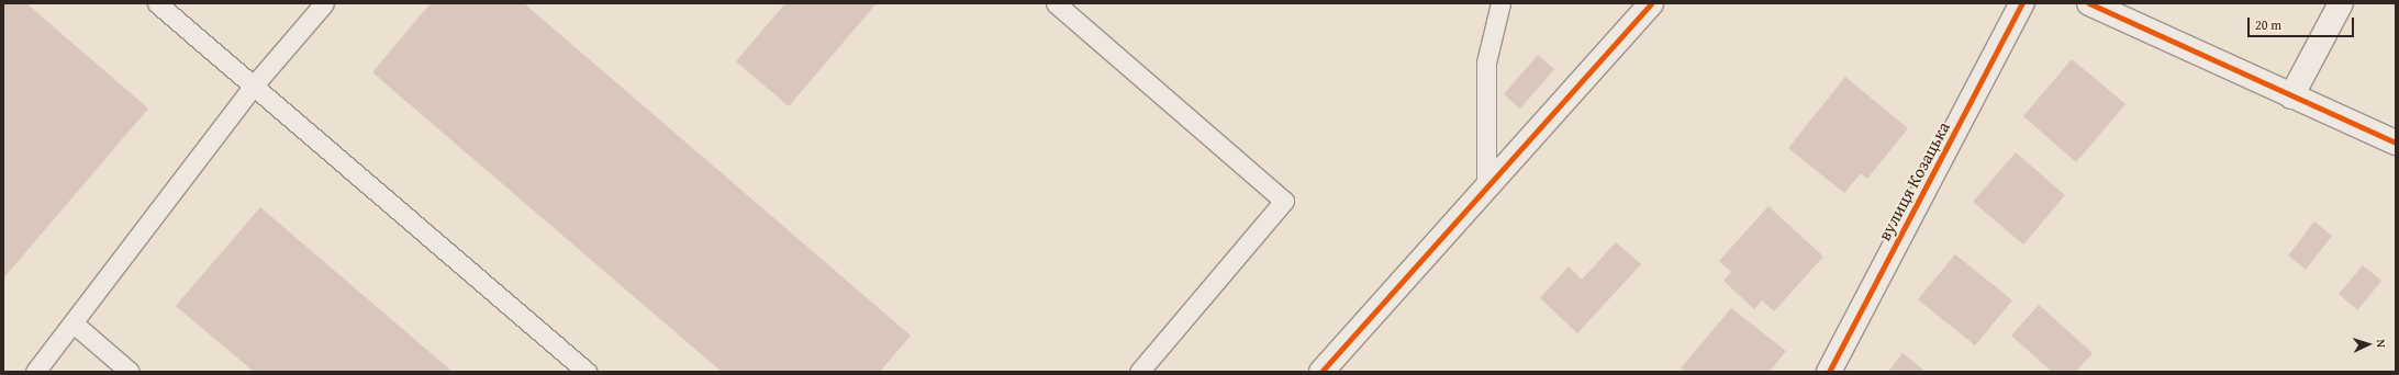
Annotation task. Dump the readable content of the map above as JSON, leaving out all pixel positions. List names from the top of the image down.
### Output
{
  "streets": {
    "street": ["вулиця Козацька"]
  },
  "scale_bar": "20 m",
  "north": "right"
}
